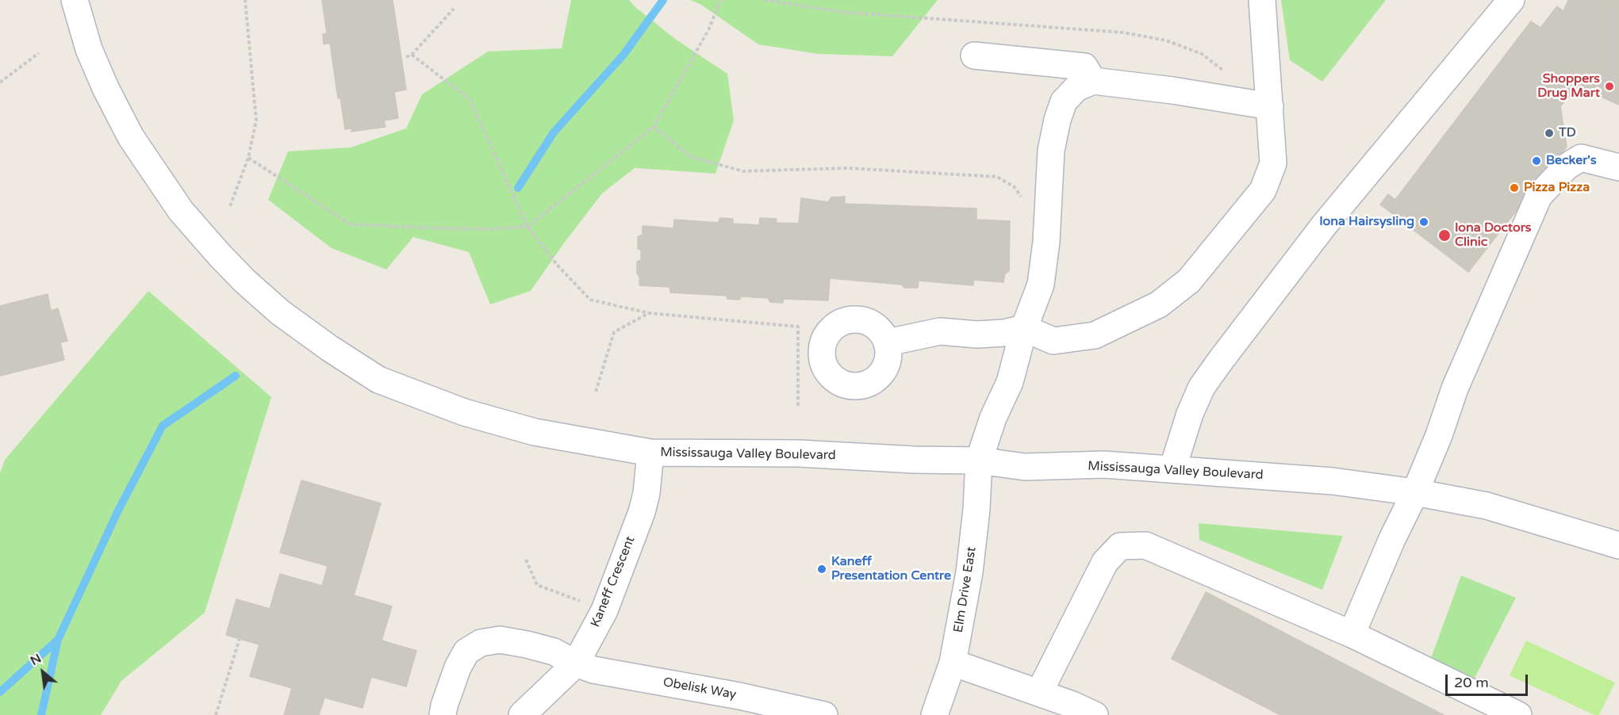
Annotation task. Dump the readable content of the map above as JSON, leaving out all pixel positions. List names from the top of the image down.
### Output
{
  "streets": {
    "street": [
      "Mississauga Valley Boulevard",
      "Kaneff Crescent",
      "Elm Drive East",
      "Obelisk Way"
    ]
  },
  "crossings": [
    ["Mississauga Valley Boulevard", "Kaneff Crescent"],
    ["Mississauga Valley Boulevard", "Elm Drive East"],
    ["Kaneff Crescent", "Obelisk Way"]
  ],
  "places": [
    "Shoppers Drug Mart",
    "TD",
    "Becker's",
    "Pizza Pizza",
    "Iona Hairsysling",
    "Iona Doctors Clinic",
    "Kaneff Presentation Centre"
  ],
  "scale_bar": "20 m",
  "north": "top left"
}
